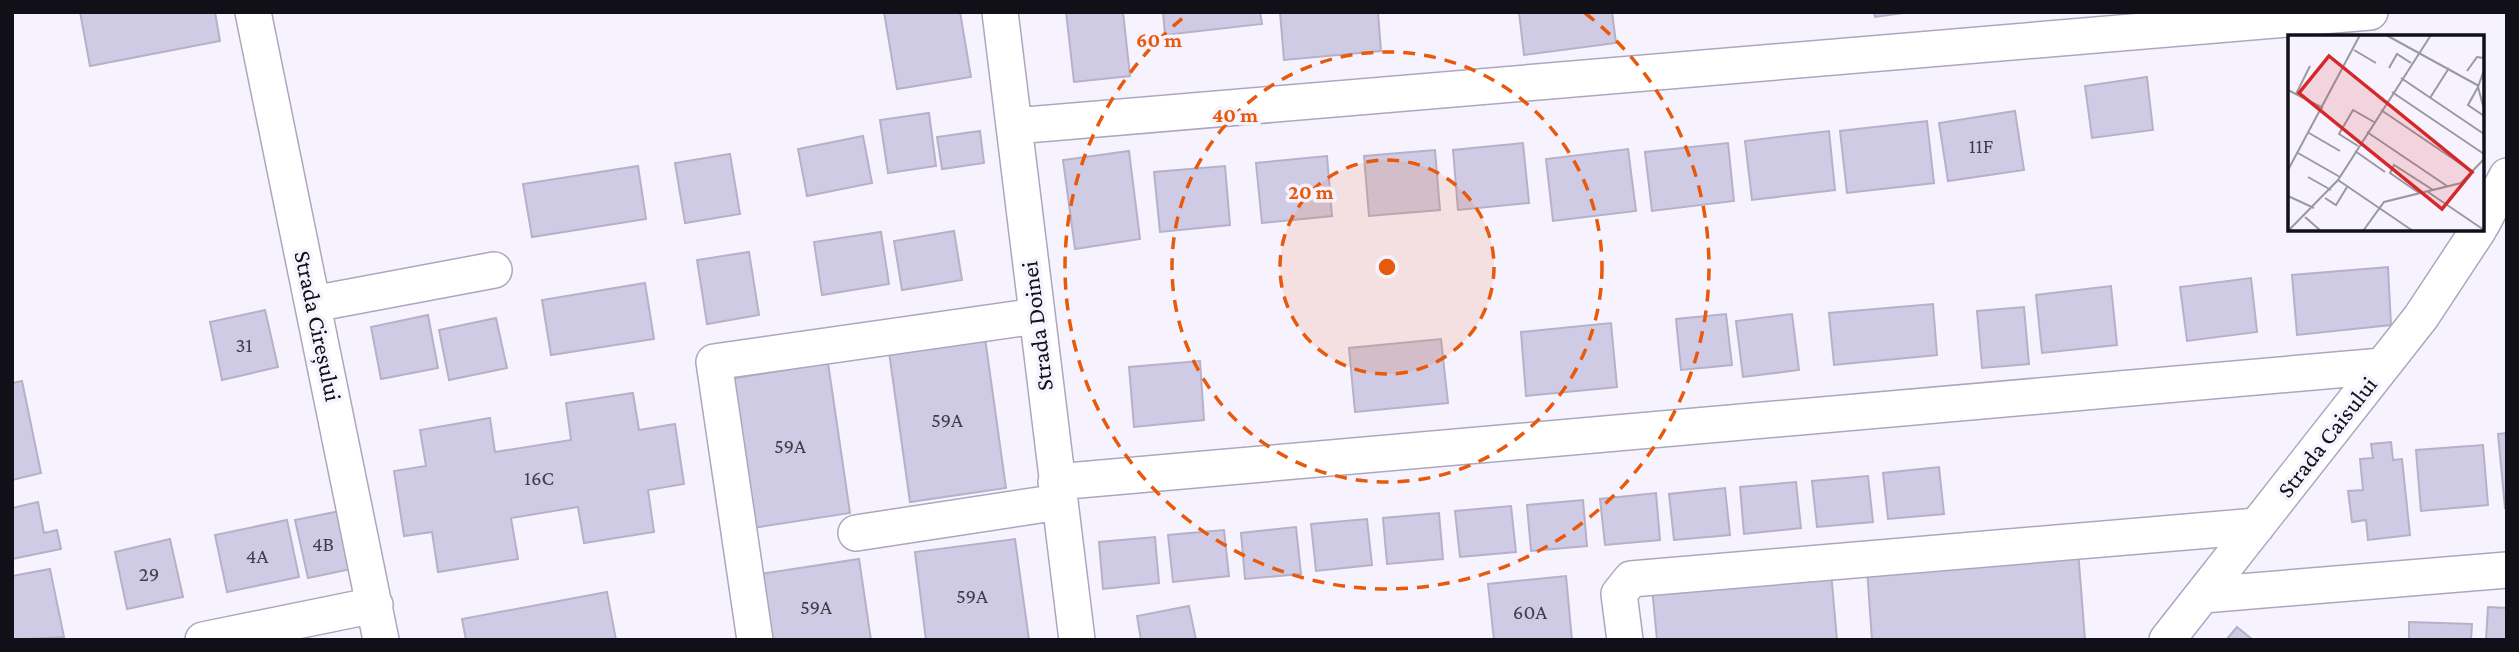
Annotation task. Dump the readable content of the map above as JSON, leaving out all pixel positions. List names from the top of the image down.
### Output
{
  "streets": {
    "street": ["Strada Cireșului", "Strada Doinei", "Strada Caisului"]
  },
  "house_numbers": [
    "11F",
    "31",
    "59A",
    "59A",
    "16C",
    "4B",
    "4A",
    "29",
    "59A",
    "59A",
    "60A"
  ],
  "rings": ["60 m", "40 m", "20 m"]
}
